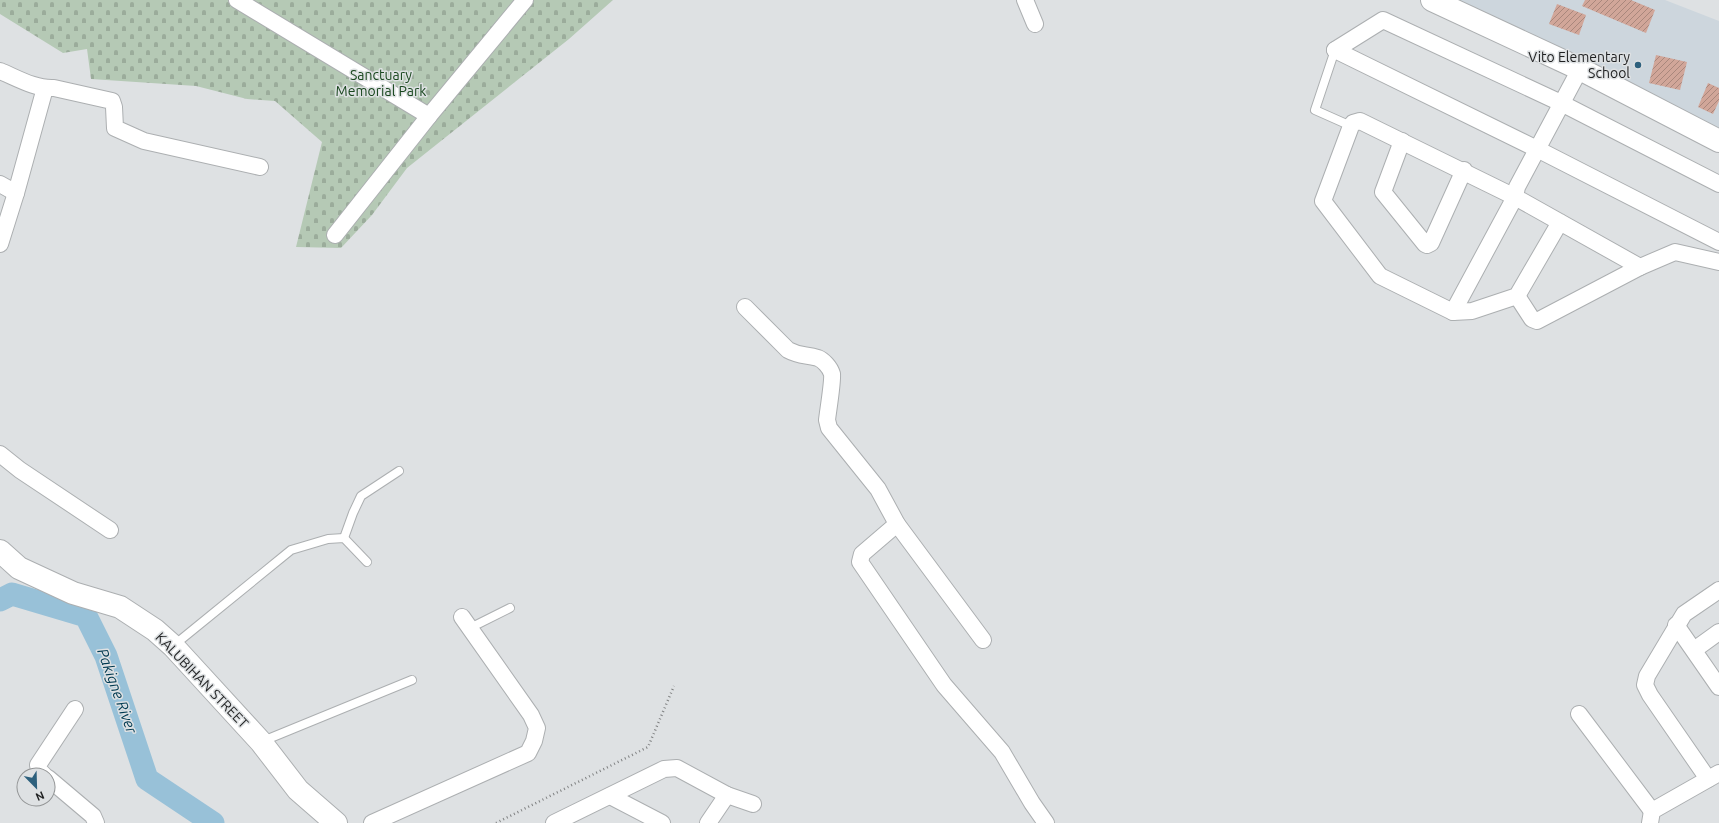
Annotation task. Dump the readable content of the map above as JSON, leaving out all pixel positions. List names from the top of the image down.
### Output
{
  "streets": {
    "street": ["KALUBIHAN STREET"]
  },
  "water": ["Pakigne River"],
  "parks": ["Sanctuary Memorial Park"],
  "places": ["Vito Elementary School"],
  "north": "bottom right"
}
